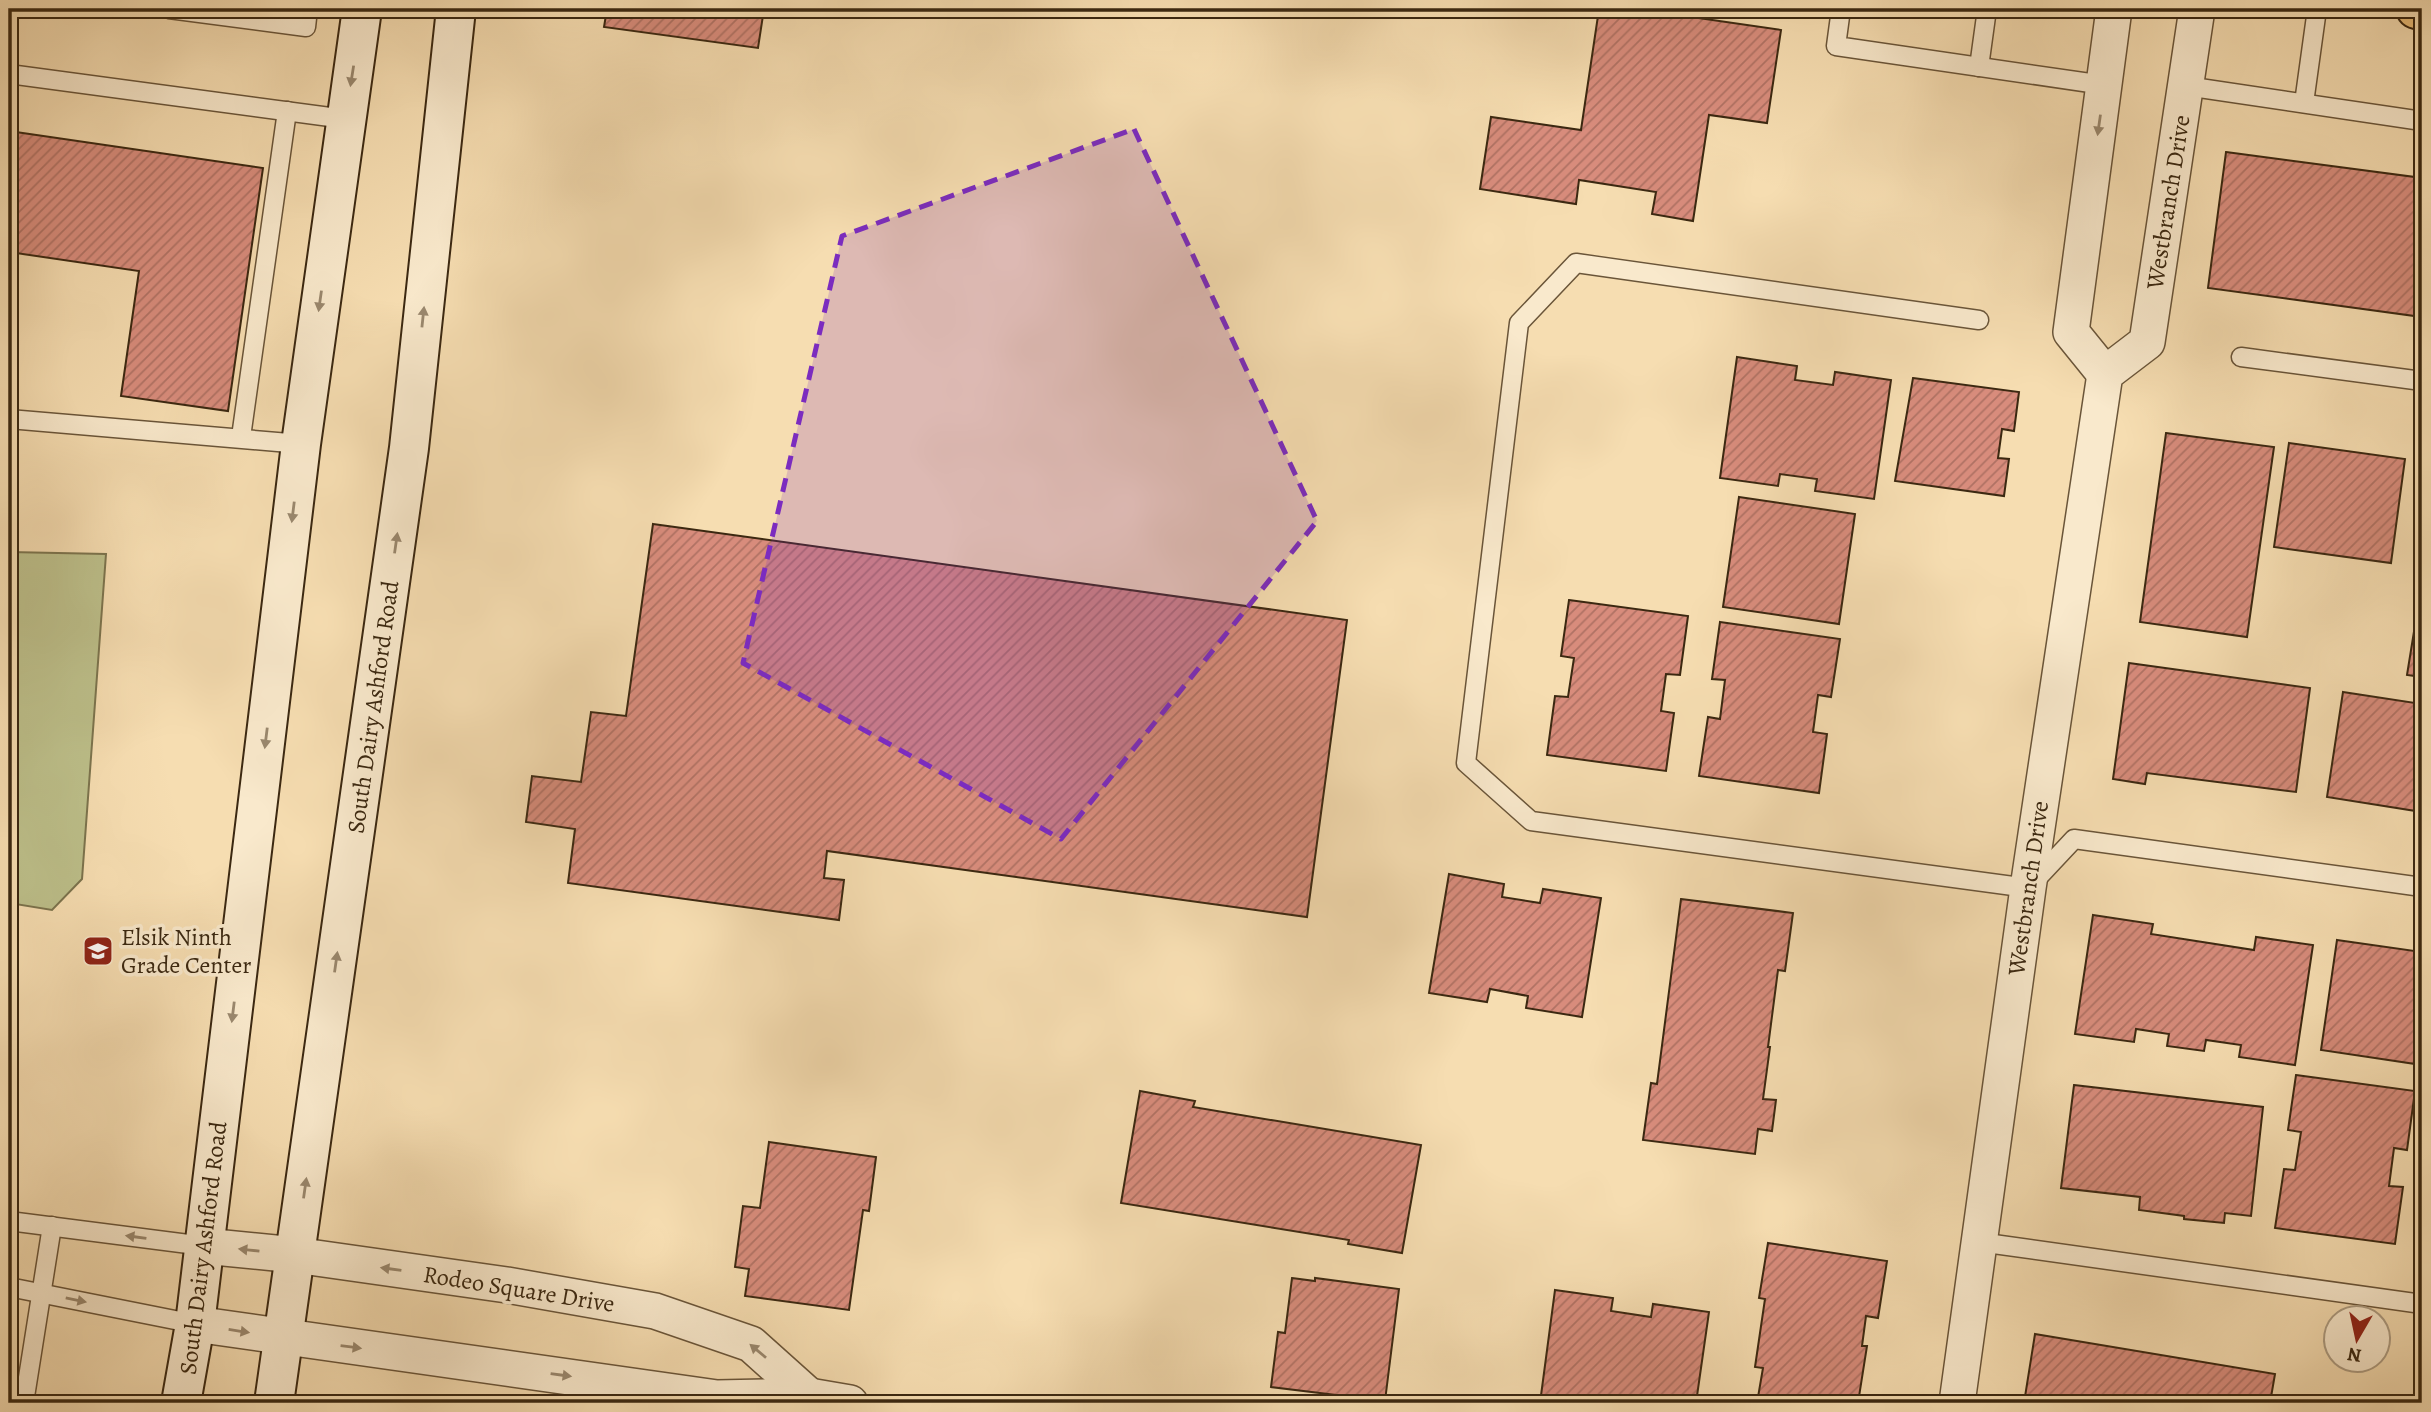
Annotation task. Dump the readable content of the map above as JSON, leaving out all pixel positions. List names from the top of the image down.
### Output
{
  "streets": {
    "main road": ["South Dairy Ashford Road"],
    "street": ["Westbranch Drive", "Rodeo Square Drive"]
  },
  "crossings": [
    ["South Dairy Ashford Road", "Rodeo Square Drive"]
  ],
  "places": {
    "school or university": ["Elsik Ninth Grade Center"]
  },
  "north": "bottom"
}
